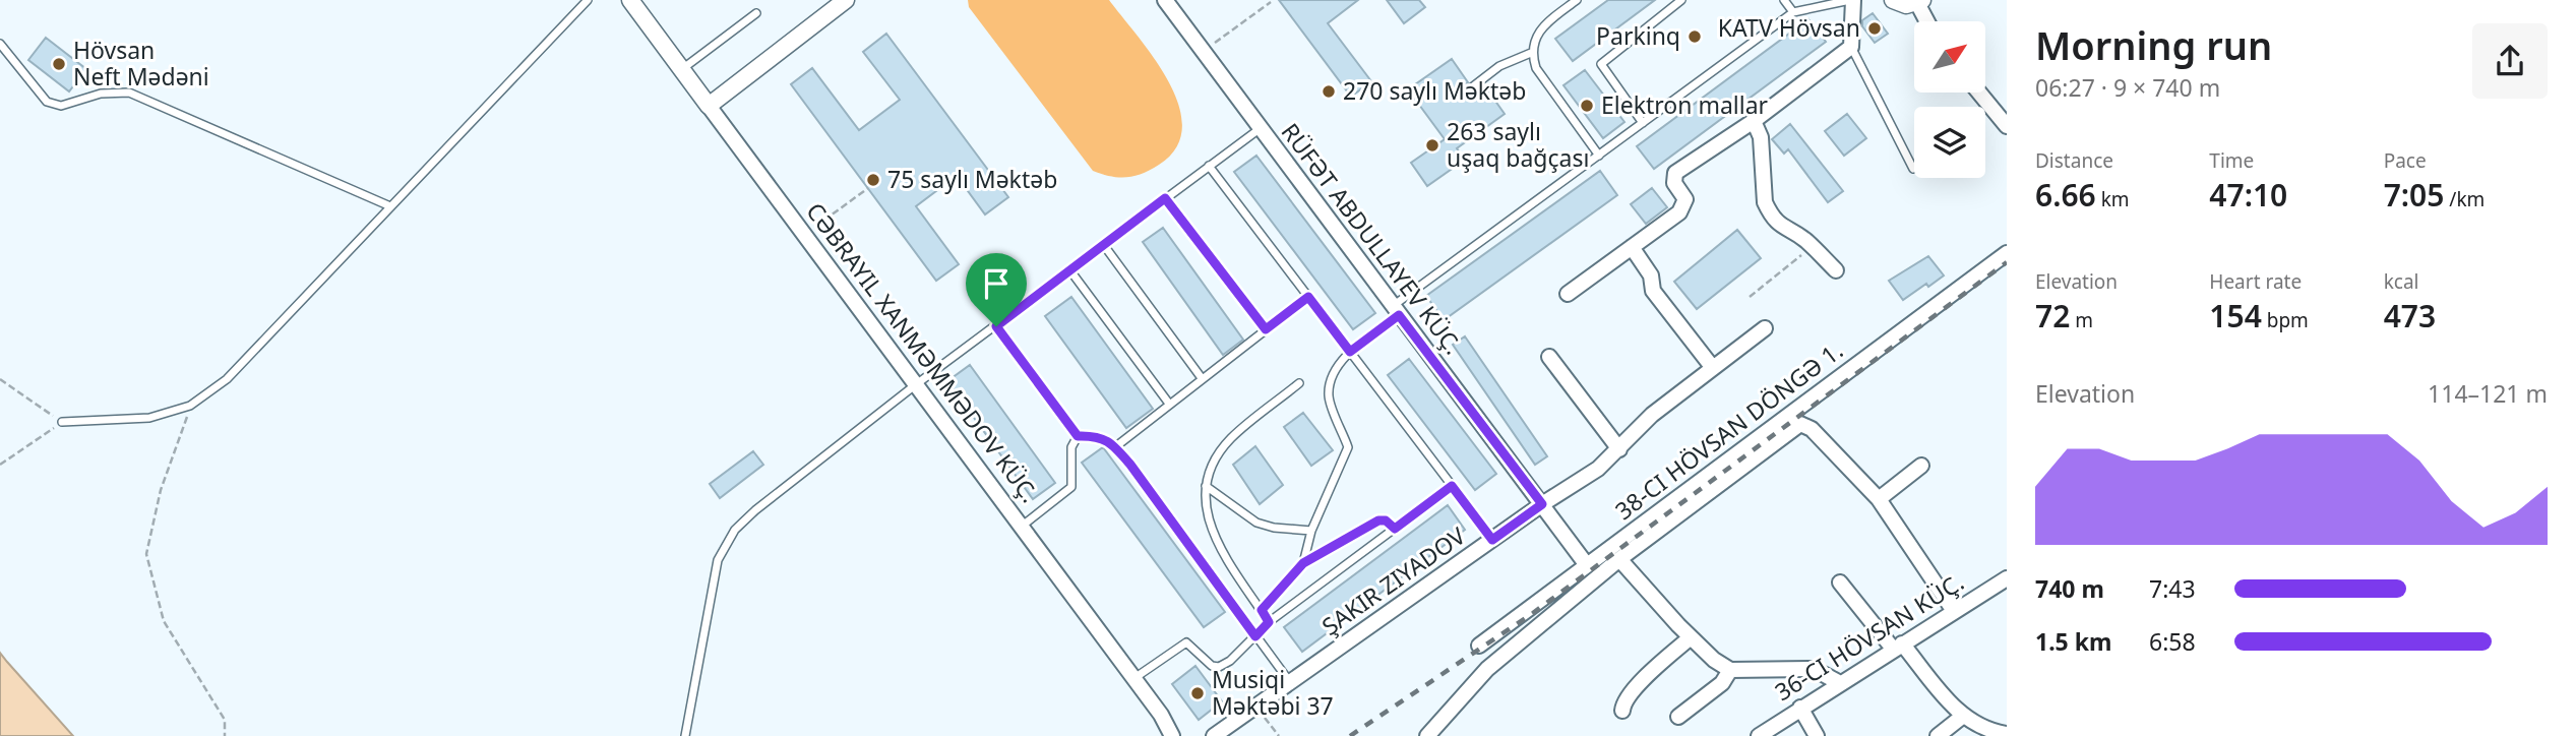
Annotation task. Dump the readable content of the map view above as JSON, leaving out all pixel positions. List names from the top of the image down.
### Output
{
  "streets": {
    "street": ["RÜFƏT ABDULLAYEV KÜÇ.", "38-CI HÖVSAN DÖNGƏ 1.", "ŞAKIR ZIYADOV"]
  },
  "crossings": [
    ["RÜFƏT ABDULLAYEV KÜÇ.", "38-CI HÖVSAN DÖNGƏ 1."],
    ["RÜFƏT ABDULLAYEV KÜÇ.", "ŞAKIR ZIYADOV"]
  ],
  "places": [
    "KATV Hövsan",
    "Parkinq",
    "Hövsan Neft Mədəni",
    "270 saylı Məktəb",
    "Elektron mallar",
    "263 saylı uşaq bağçası",
    "75 saylı Məktəb",
    "Musiqi Məktəbi 37"
  ],
  "north": "top right",
  "page": {
    "heading": ["Morning run", "06:27 · 9 × 740 m"],
    "stats": [
      ["Distance", "6.66 km"],
      ["Time", "47:10"],
      ["Pace", "7:05 /km"],
      ["Elevation", "72 m"],
      ["Heart rate", "154 bpm"],
      ["kcal", "473"]
    ],
    "chart": ["Elevation", "114–121 m"],
    "list": [
      {
        "name": "740 m",
        "note": "7:43"
      },
      {
        "name": "1.5 km",
        "note": "6:58"
      }
    ]
  }
}
